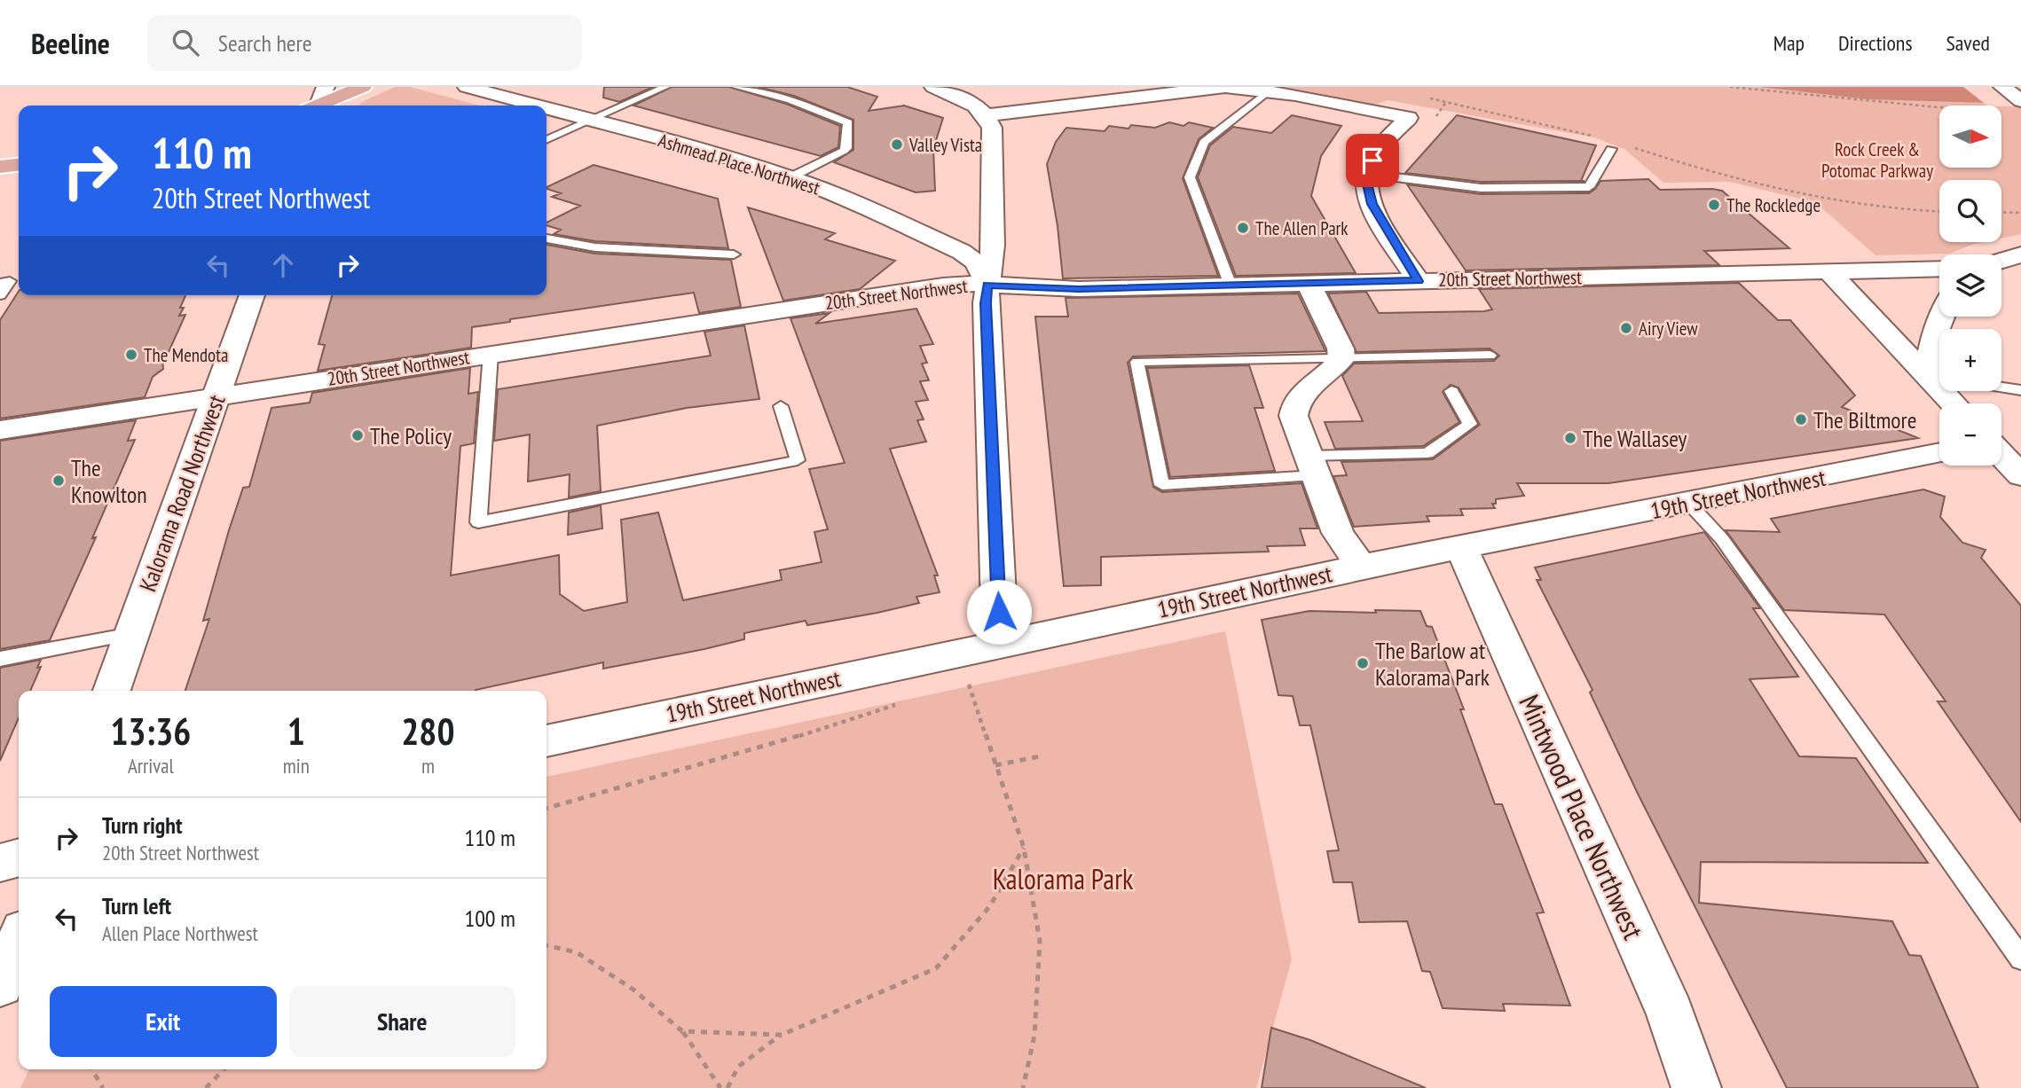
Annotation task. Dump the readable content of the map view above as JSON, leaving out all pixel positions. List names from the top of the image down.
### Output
{
  "streets": {
    "street": [
      "Ashmead Place Northwest",
      "20th Street Northwest",
      "Kalorama Road Northwest",
      "19th Street Northwest",
      "Mintwood Place Northwest"
    ]
  },
  "crossings": [
    ["Ashmead Place Northwest", "20th Street Northwest"],
    ["20th Street Northwest", "Kalorama Road Northwest"],
    ["19th Street Northwest", "Mintwood Place Northwest"]
  ],
  "parks": ["Rock Creek & Potomac Parkway", "Kalorama Park"],
  "places": [
    "Valley Vista",
    "The Rockledge",
    "The Allen Park",
    "Airy View",
    "The Mendota",
    "The Biltmore",
    "The Policy",
    "The Wallasey",
    "The Knowlton",
    "The Barlow at Kalorama Park"
  ],
  "north": "right",
  "page": {
    "header": "Beeline",
    "search": "Search here",
    "nav": ["Map", "Directions", "Saved"],
    "map_buttons": ["+", "−"],
    "turn": ["110 m", "20th Street Northwest"],
    "eta": [
      "13:36",
      "Arrival",
      "1",
      "min",
      "280",
      "m"
    ],
    "list": [
      {
        "name": "Turn right",
        "note": "20th Street Northwest",
        "value": "110 m"
      },
      {
        "name": "Turn left",
        "note": "Allen Place Northwest",
        "value": "100 m"
      }
    ],
    "buttons": ["Exit", "Share"]
  }
}
